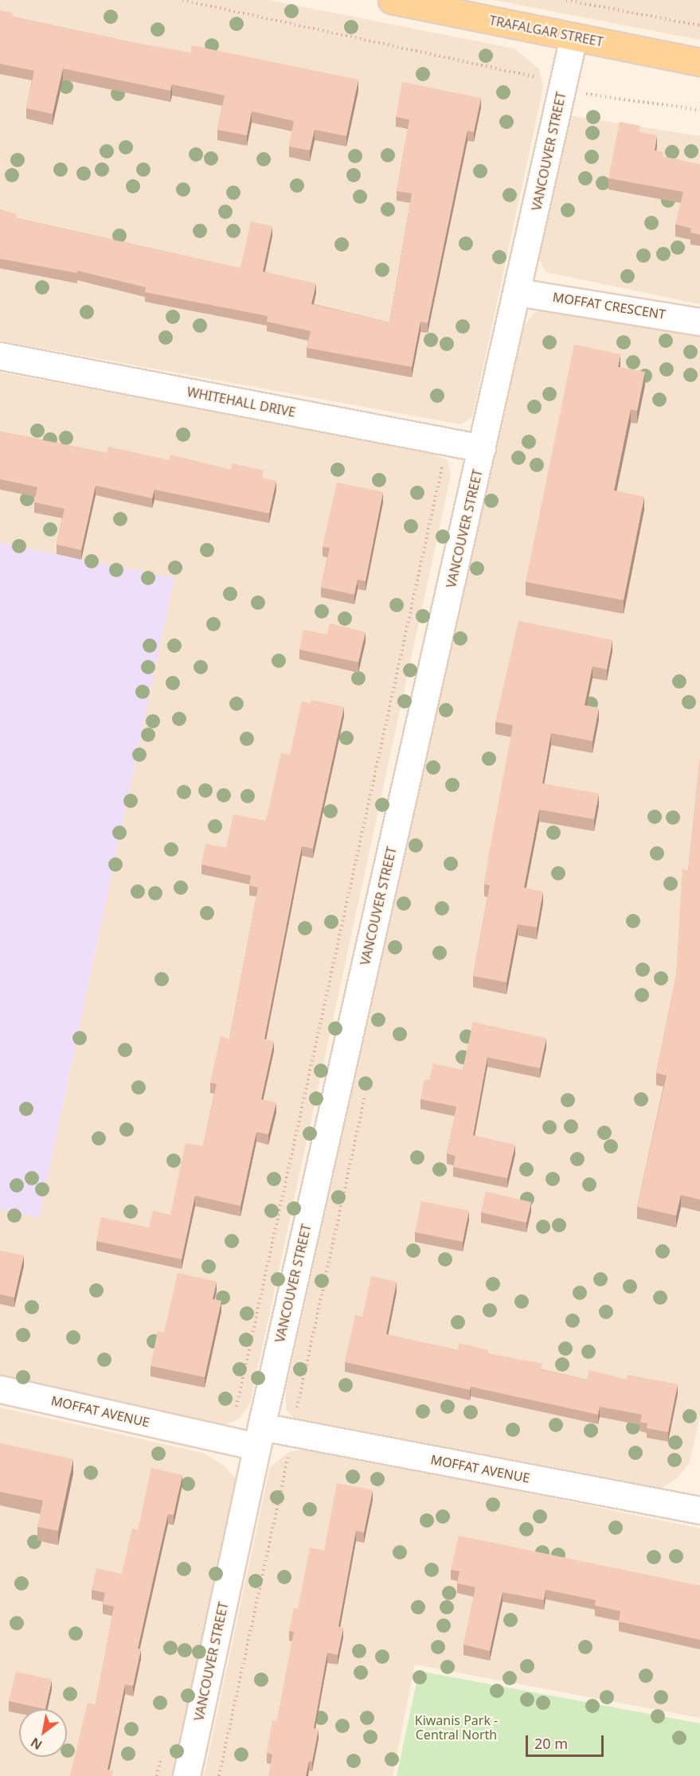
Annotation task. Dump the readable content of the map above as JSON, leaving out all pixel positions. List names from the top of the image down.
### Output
{
  "streets": {
    "main road": ["TRAFALGAR STREET"],
    "street": [
      "VANCOUVER STREET",
      "MOFFAT CRESCENT",
      "WHITEHALL DRIVE",
      "MOFFAT AVENUE"
    ]
  },
  "crossings": [
    ["TRAFALGAR STREET", "VANCOUVER STREET"],
    ["VANCOUVER STREET", "MOFFAT CRESCENT"],
    ["VANCOUVER STREET", "WHITEHALL DRIVE"],
    ["VANCOUVER STREET", "MOFFAT AVENUE"]
  ],
  "parks": ["Kiwanis Park - Central North"],
  "scale_bar": "20 m",
  "north": "bottom left"
}
